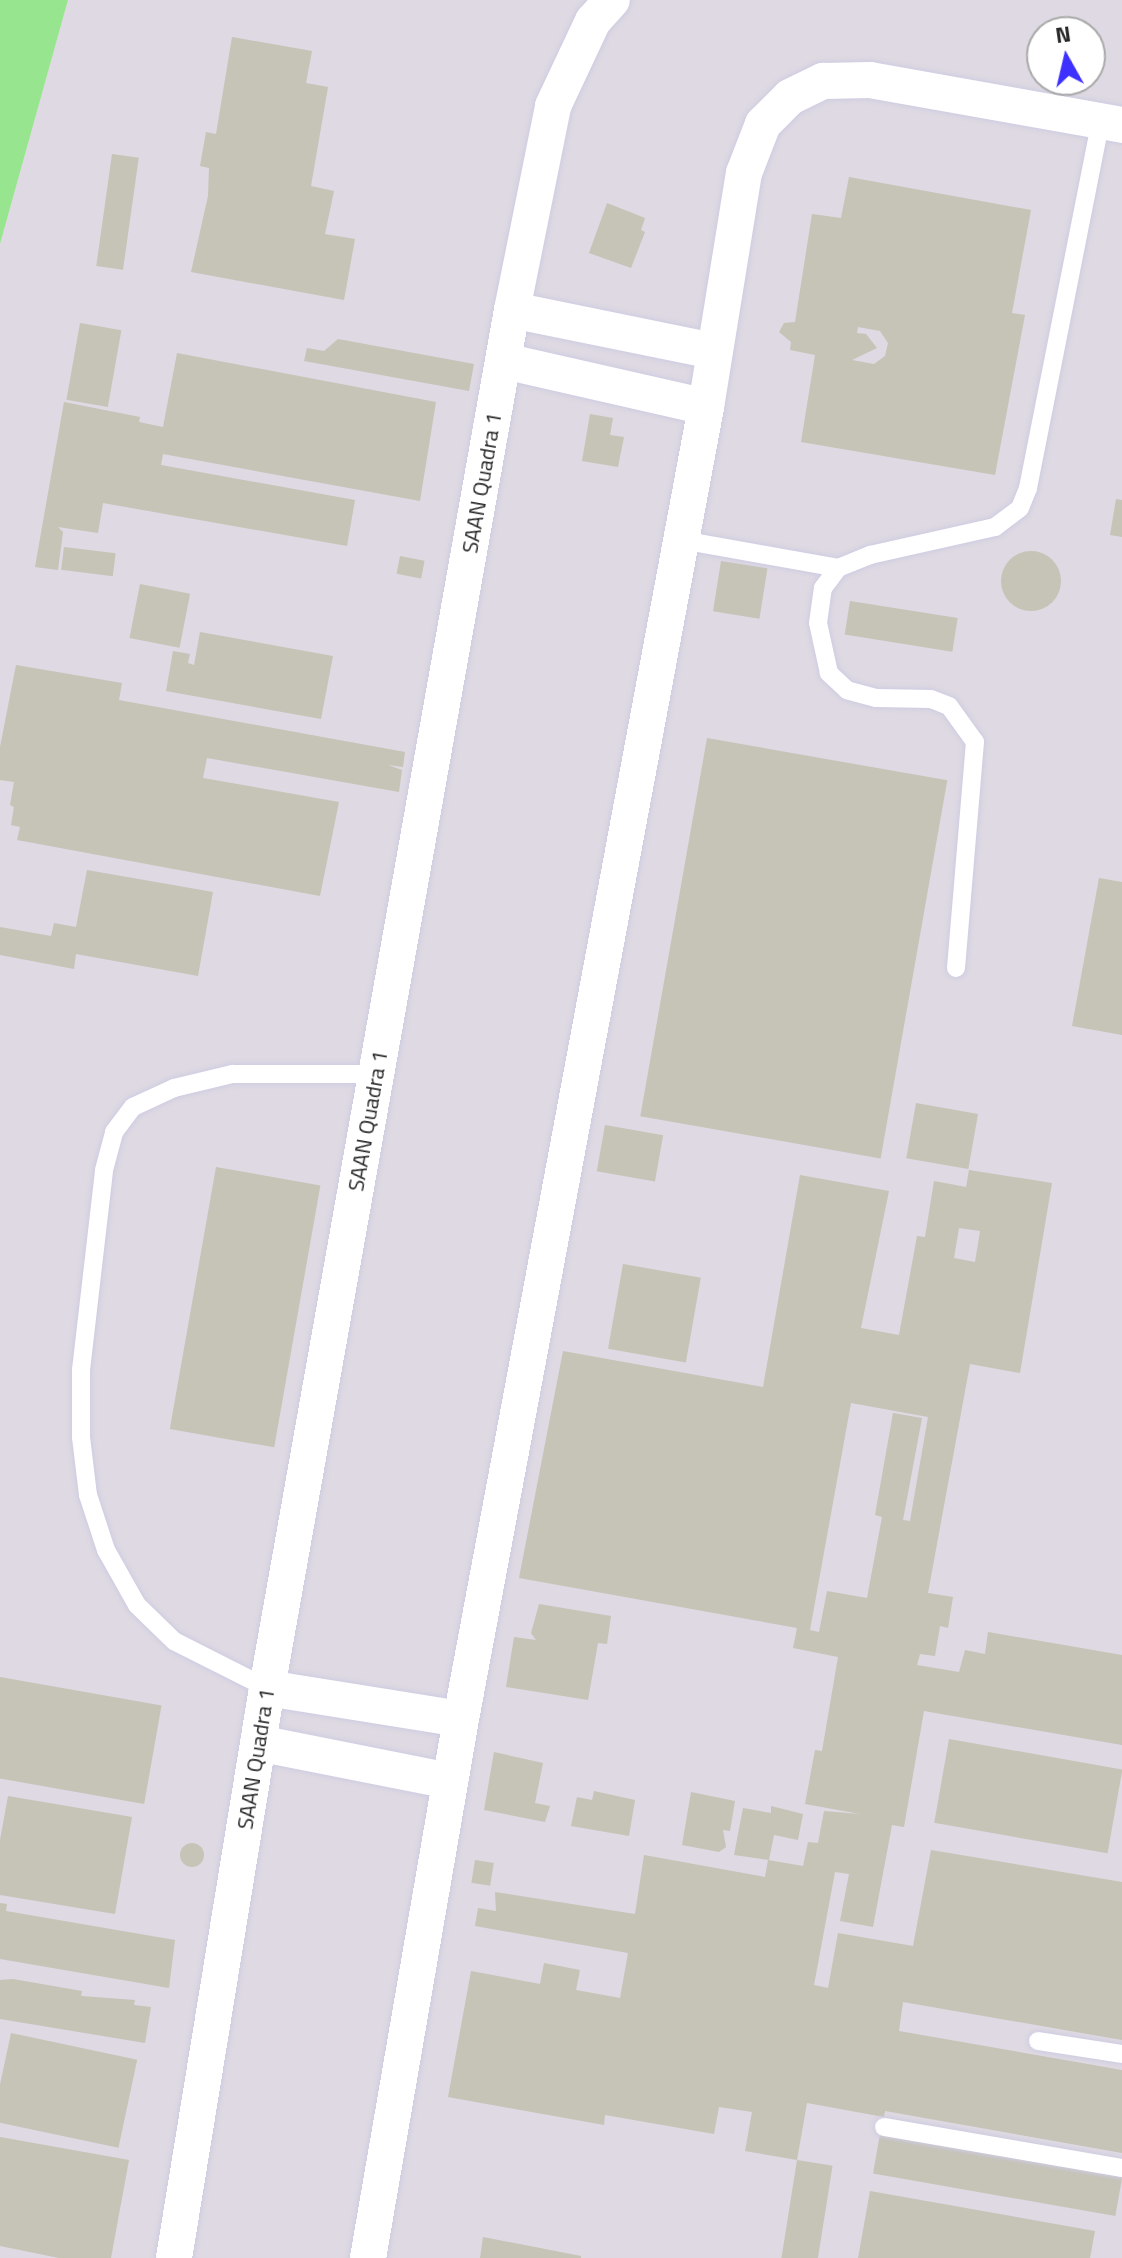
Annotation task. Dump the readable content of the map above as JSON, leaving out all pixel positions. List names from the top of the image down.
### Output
{
  "streets": {
    "street": ["SAAN Quadra 1"]
  },
  "north": "top"
}
